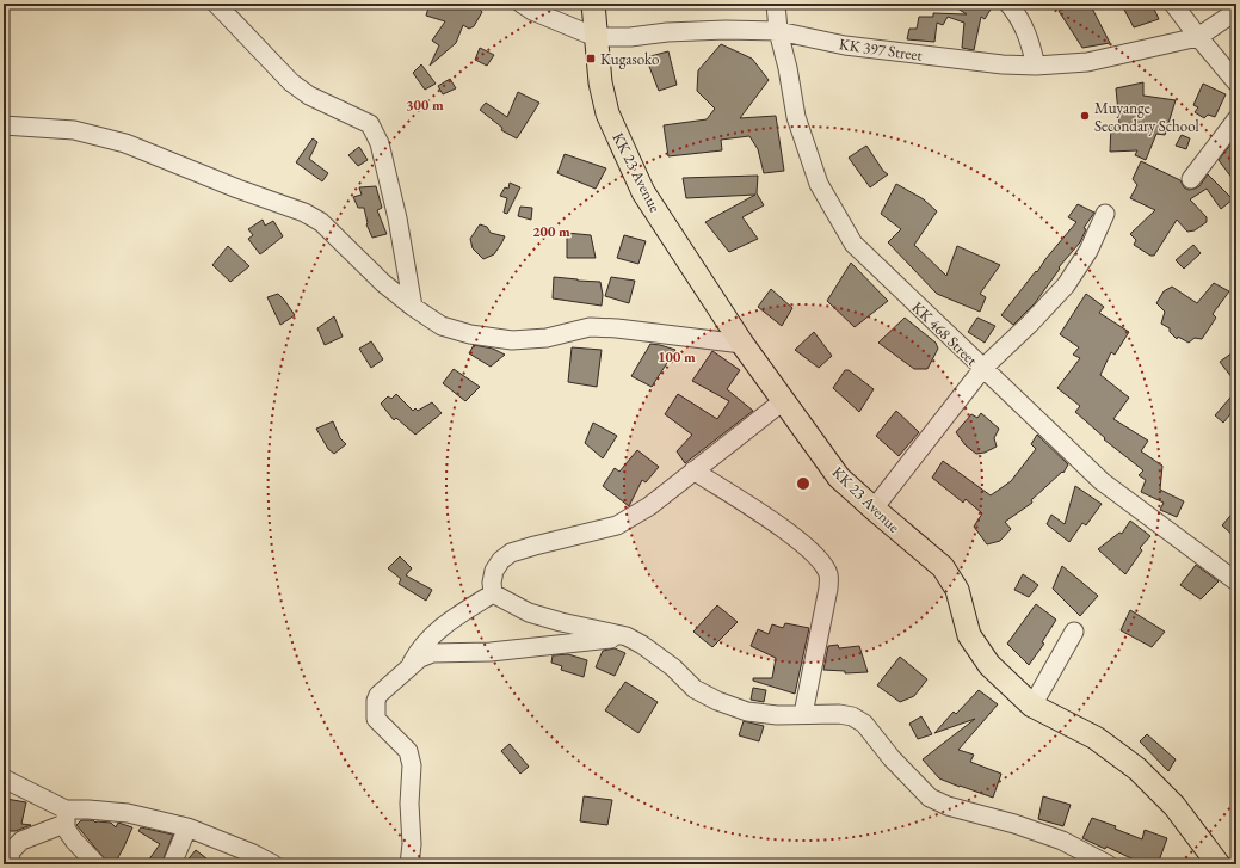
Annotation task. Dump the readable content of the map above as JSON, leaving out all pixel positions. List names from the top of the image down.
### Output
{
  "streets": {
    "main road": ["KK 23 Avenue"],
    "street": ["KK 397 Street", "KK 468 Street"]
  },
  "crossings": [
    ["KK 397 Street", "KK 23 Avenue"],
    ["KK 397 Street", "KK 468 Street"]
  ],
  "places": {
    "transit": ["Kugasoko"],
    "other": ["Muyange Secondary School"]
  },
  "rings": ["300 m", "200 m", "100 m"]
}
